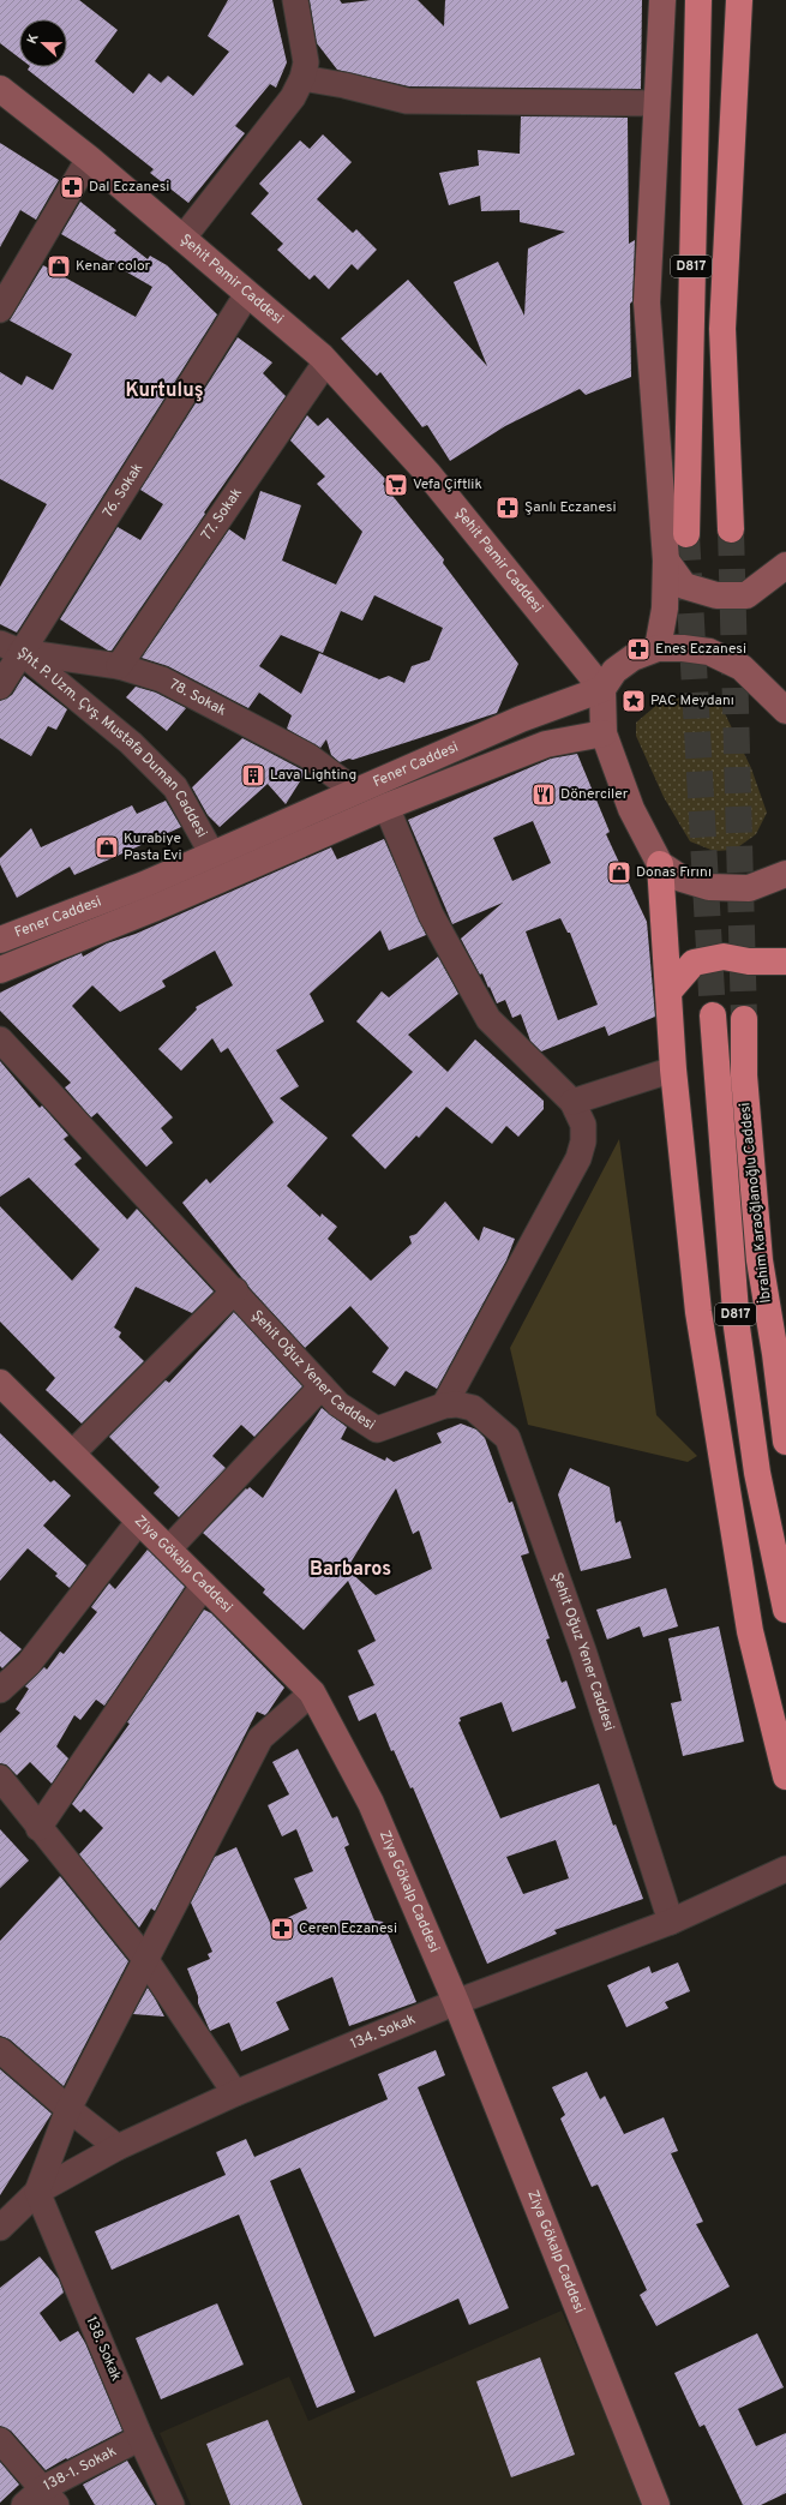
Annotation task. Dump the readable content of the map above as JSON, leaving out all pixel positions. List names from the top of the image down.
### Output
{
  "streets": {
    "highway": ["D817", "İbrahim Karaoğlanoğlu Caddesi"],
    "main road": ["Şehit Pamir Caddesi", "Fener Caddesi", "Ziya Gökalp Caddesi"],
    "street": [
      "76. Sokak",
      "77. Sokak",
      "78. Sokak",
      "Şht. P. Uzm. Çvş. Mustafa Duman Caddesi",
      "Şehit Oğuz Yener Caddesi",
      "134. Sokak",
      "138. Sokak",
      "138-1. Sokak"
    ]
  },
  "crossings": [
    ["Şehit Pamir Caddesi", "76. Sokak"],
    ["Şehit Pamir Caddesi", "77. Sokak"],
    ["Şehit Pamir Caddesi", "Fener Caddesi"],
    ["76. Sokak", "78. Sokak"],
    ["76. Sokak", "Şht. P. Uzm. Çvş. Mustafa Duman Caddesi"],
    ["77. Sokak", "78. Sokak"],
    ["78. Sokak", "Şht. P. Uzm. Çvş. Mustafa Duman Caddesi"],
    ["78. Sokak", "Fener Caddesi"],
    ["Şht. P. Uzm. Çvş. Mustafa Duman Caddesi", "Fener Caddesi"],
    ["Şehit Oğuz Yener Caddesi", "134. Sokak"],
    ["Ziya Gökalp Caddesi", "134. Sokak"],
    ["134. Sokak", "138. Sokak"],
    ["138. Sokak", "138-1. Sokak"]
  ],
  "districts": ["Kurtuluş", "Barbaros"],
  "places": {
    "pharmacy": [
      "Dal Eczanesi",
      "Şanlı Eczanesi",
      "Enes Eczanesi",
      "Ceren Eczanesi"
    ],
    "shop": ["Kenar color", "Kurabiye Pasta Evi", "Donas Fırını"],
    "supermarket": ["Vefa Çiftlik"],
    "place": ["PAC Meydanı"],
    "building": ["Lava Lighting"],
    "restaurant": ["Dönerciler"]
  },
  "north": "left"
}
